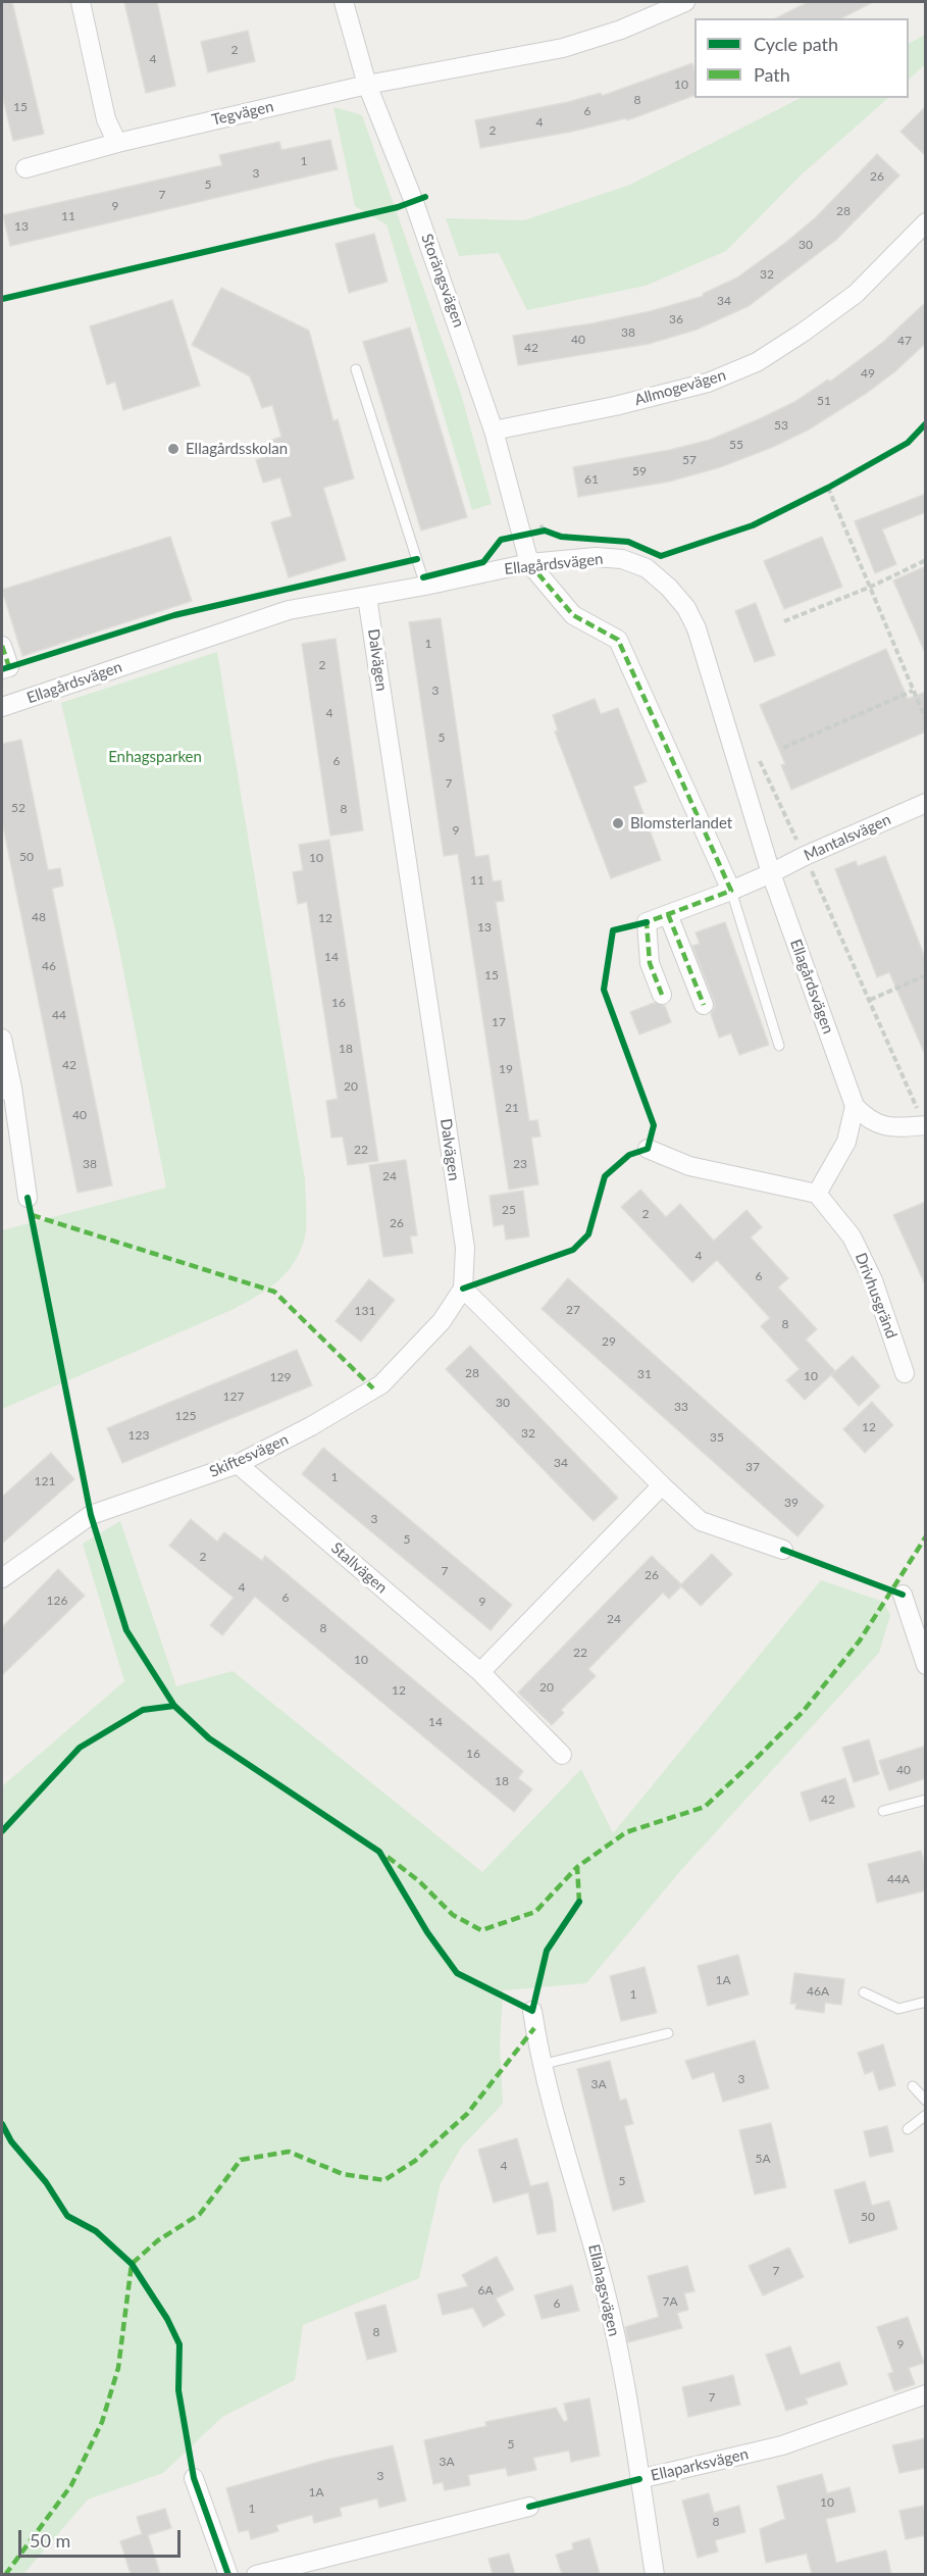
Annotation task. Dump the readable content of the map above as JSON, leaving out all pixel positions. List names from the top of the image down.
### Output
{
  "streets": {
    "street": [
      "Tegvägen",
      "Storängsvägen",
      "Allmogevägen",
      "Ellagårdsvägen",
      "Dalvägen",
      "Mantalsvägen",
      "Drivhusgränd",
      "Skiftesvägen",
      "Stallvägen",
      "Ellahagsvägen",
      "Ellaparksvägen"
    ]
  },
  "crossings": [
    ["Tegvägen", "Storängsvägen"],
    ["Storängsvägen", "Allmogevägen"],
    ["Storängsvägen", "Ellagårdsvägen"],
    ["Ellagårdsvägen", "Dalvägen"],
    ["Ellagårdsvägen", "Mantalsvägen"],
    ["Dalvägen", "Skiftesvägen"],
    ["Skiftesvägen", "Stallvägen"],
    ["Ellahagsvägen", "Ellaparksvägen"]
  ],
  "parks": ["Enhagsparken"],
  "places": ["Ellagårdsskolan", "Blomsterlandet"],
  "house_numbers": [
    "2",
    "4",
    "10",
    "8",
    "15",
    "6",
    "4",
    "2",
    "1",
    "3",
    "26",
    "5",
    "7",
    "9",
    "28",
    "11",
    "13",
    "30",
    "32",
    "34",
    "36",
    "38",
    "40",
    "47",
    "42",
    "49",
    "51",
    "53",
    "55",
    "57",
    "59",
    "61",
    "1",
    "2",
    "3",
    "4",
    "5",
    "6",
    "7",
    "52",
    "8",
    "9",
    "50",
    "10",
    "11",
    "48",
    "12",
    "13",
    "14",
    "46",
    "15",
    "16",
    "44",
    "17",
    "18",
    "42",
    "19",
    "20",
    "21",
    "40",
    "22",
    "38",
    "23",
    "24",
    "25",
    "2",
    "26",
    "4",
    "6",
    "27",
    "131",
    "8",
    "29",
    "28",
    "31",
    "10",
    "129",
    "127",
    "30",
    "33",
    "125",
    "12",
    "32",
    "123",
    "35",
    "34",
    "37",
    "1",
    "121",
    "39",
    "3",
    "5",
    "2",
    "7",
    "26",
    "4",
    "6",
    "126",
    "9",
    "24",
    "8",
    "22",
    "10",
    "20",
    "12",
    "14",
    "16",
    "40",
    "18",
    "42",
    "44A",
    "1A",
    "46A",
    "1",
    "3",
    "3A",
    "5A",
    "4",
    "5",
    "50",
    "7",
    "6A",
    "7A",
    "6",
    "8",
    "9",
    "7",
    "5",
    "3A",
    "3",
    "1A",
    "10",
    "1",
    "8"
  ],
  "legend": ["Cycle path", "Path"],
  "scale_bar": "50 m"
}
